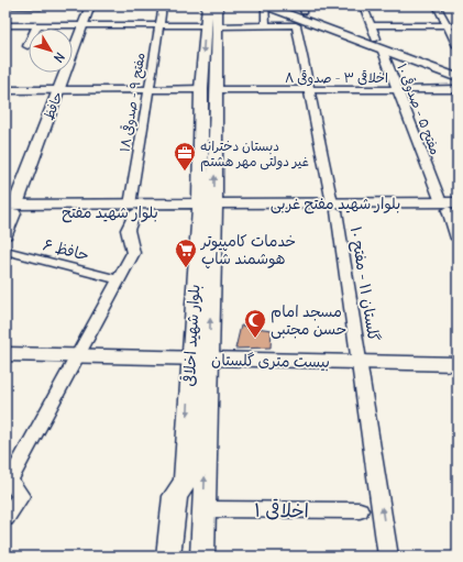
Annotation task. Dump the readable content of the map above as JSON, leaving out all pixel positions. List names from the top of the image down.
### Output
{
  "streets": {
    "main road": ["بلوار شهید مفتح غربی", "بلوار شهید مفتح", "بلوار شهید اخلاقی"],
    "street": [
      "اخلاقی ۳ - صدوقی ۸",
      "مفتح ۹ - صدوقی ۱۸",
      "حافظ",
      "مفتح ۵ - صدوقی ۱۰",
      "حافظ ۶",
      "گلستان ۱۱ - مفتح ۱۰",
      "بیست متری گلستان",
      "اخلاقی ۱"
    ]
  },
  "crossings": [
    ["اخلاقی ۳ - صدوقی ۸", "مفتح ۹ - صدوقی ۱۸"],
    ["اخلاقی ۳ - صدوقی ۸", "حافظ"],
    ["اخلاقی ۳ - صدوقی ۸", "مفتح ۵ - صدوقی ۱۰"],
    ["اخلاقی ۳ - صدوقی ۸", "گلستان ۱۱ - مفتح ۱۰"],
    ["اخلاقی ۳ - صدوقی ۸", "بلوار شهید اخلاقی"],
    ["مفتح ۹ - صدوقی ۱۸", "بلوار شهید مفتح"],
    ["مفتح ۹ - صدوقی ۱۸", "حافظ ۶"],
    ["مفتح ۹ - صدوقی ۱۸", "بیست متری گلستان"],
    ["حافظ", "بلوار شهید مفتح"],
    ["مفتح ۵ - صدوقی ۱۰", "بلوار شهید مفتح غربی"],
    ["بلوار شهید مفتح غربی", "بلوار شهید مفتح"],
    ["بلوار شهید مفتح غربی", "گلستان ۱۱ - مفتح ۱۰"],
    ["بلوار شهید مفتح غربی", "بلوار شهید اخلاقی"],
    ["بلوار شهید مفتح", "بلوار شهید اخلاقی"],
    ["گلستان ۱۱ - مفتح ۱۰", "بیست متری گلستان"],
    ["بلوار شهید اخلاقی", "بیست متری گلستان"],
    ["بلوار شهید اخلاقی", "اخلاقی ۱"]
  ],
  "one_way": ["گلستان ۱۱ - مفتح ۱۰"],
  "places": {
    "office": ["دبستان دخترانه غیر دولتی مهر هشتم"],
    "supermarket": ["خدمات کامپیوتر هوشمند شاپ"],
    "mosque": ["مسجد امام حسن مجتبی"]
  },
  "north": "bottom right"
}
